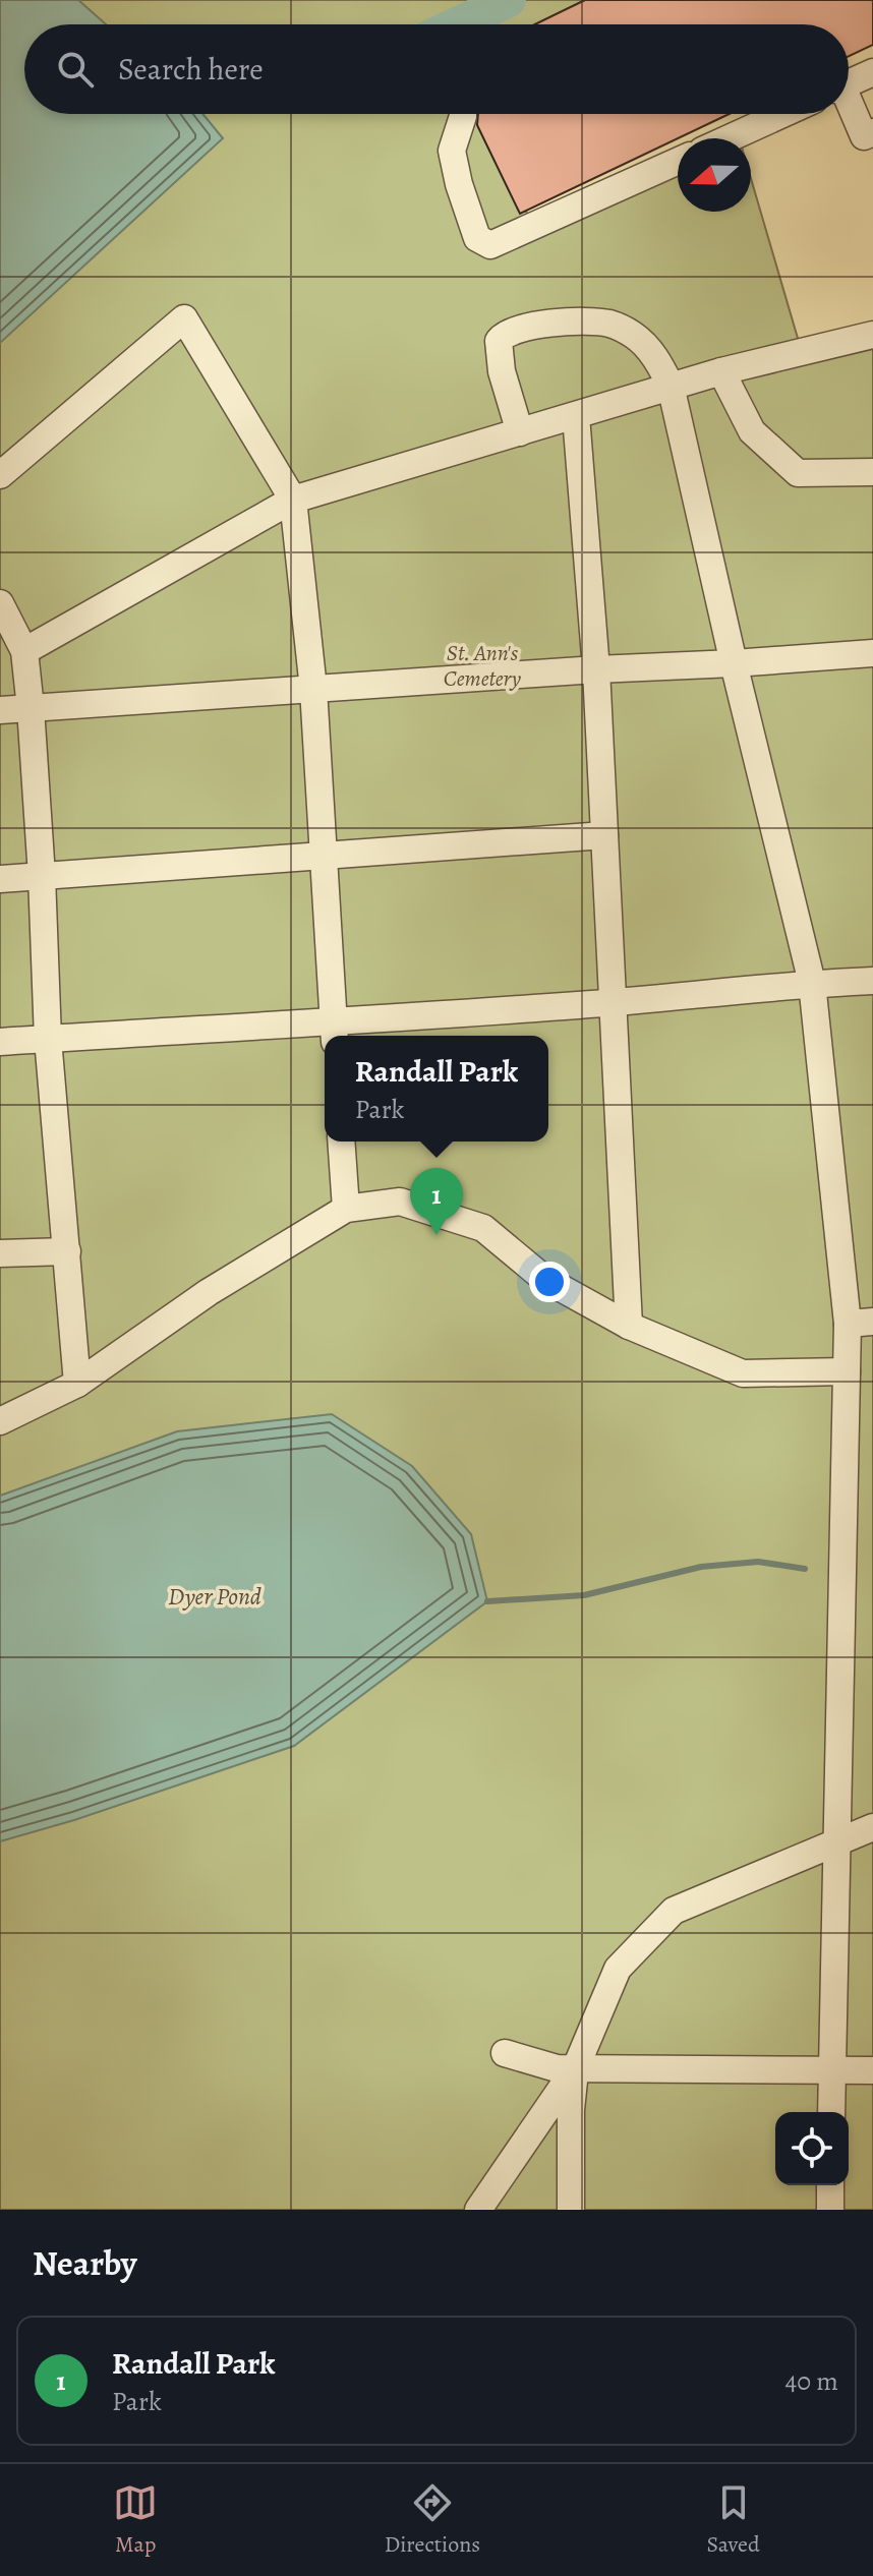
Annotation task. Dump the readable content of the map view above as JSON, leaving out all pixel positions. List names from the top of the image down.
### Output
{
  "water": ["Dyer Pond"],
  "parks": ["St. Ann's Cemetery"],
  "north": "left",
  "page": {
    "search": "Search here",
    "popup": ["Randall Park", "Park"],
    "pins": "1",
    "heading": "Nearby",
    "list": [
      {
        "mark": "1",
        "name": "Randall Park",
        "note": "Park",
        "value": "40 m"
      }
    ],
    "nav": ["Map", "Directions", "Saved"]
  }
}
